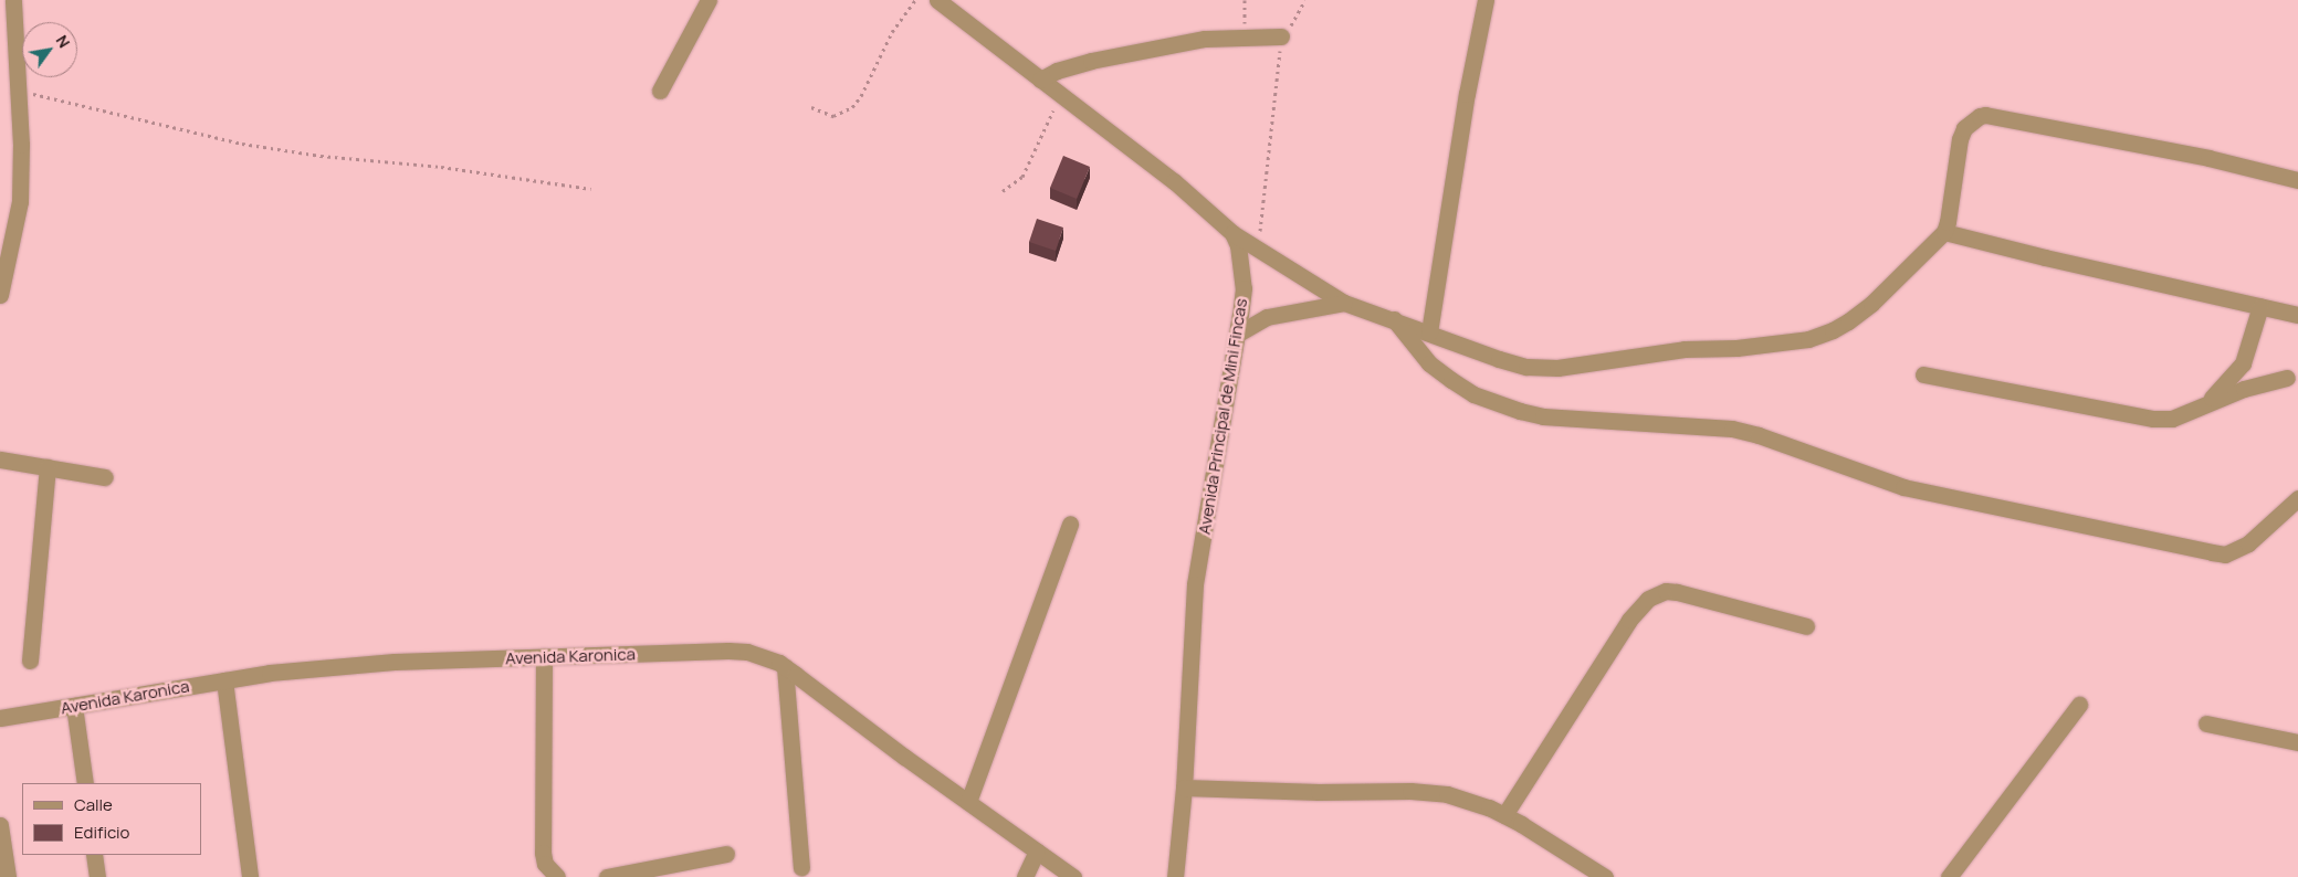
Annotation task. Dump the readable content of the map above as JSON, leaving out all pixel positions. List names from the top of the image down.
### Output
{
  "streets": {
    "street": ["Avenida Principal de Mini Fincas", "Avenida Karonica"]
  },
  "legend": ["Calle", "Edificio"],
  "north": "top right"
}
